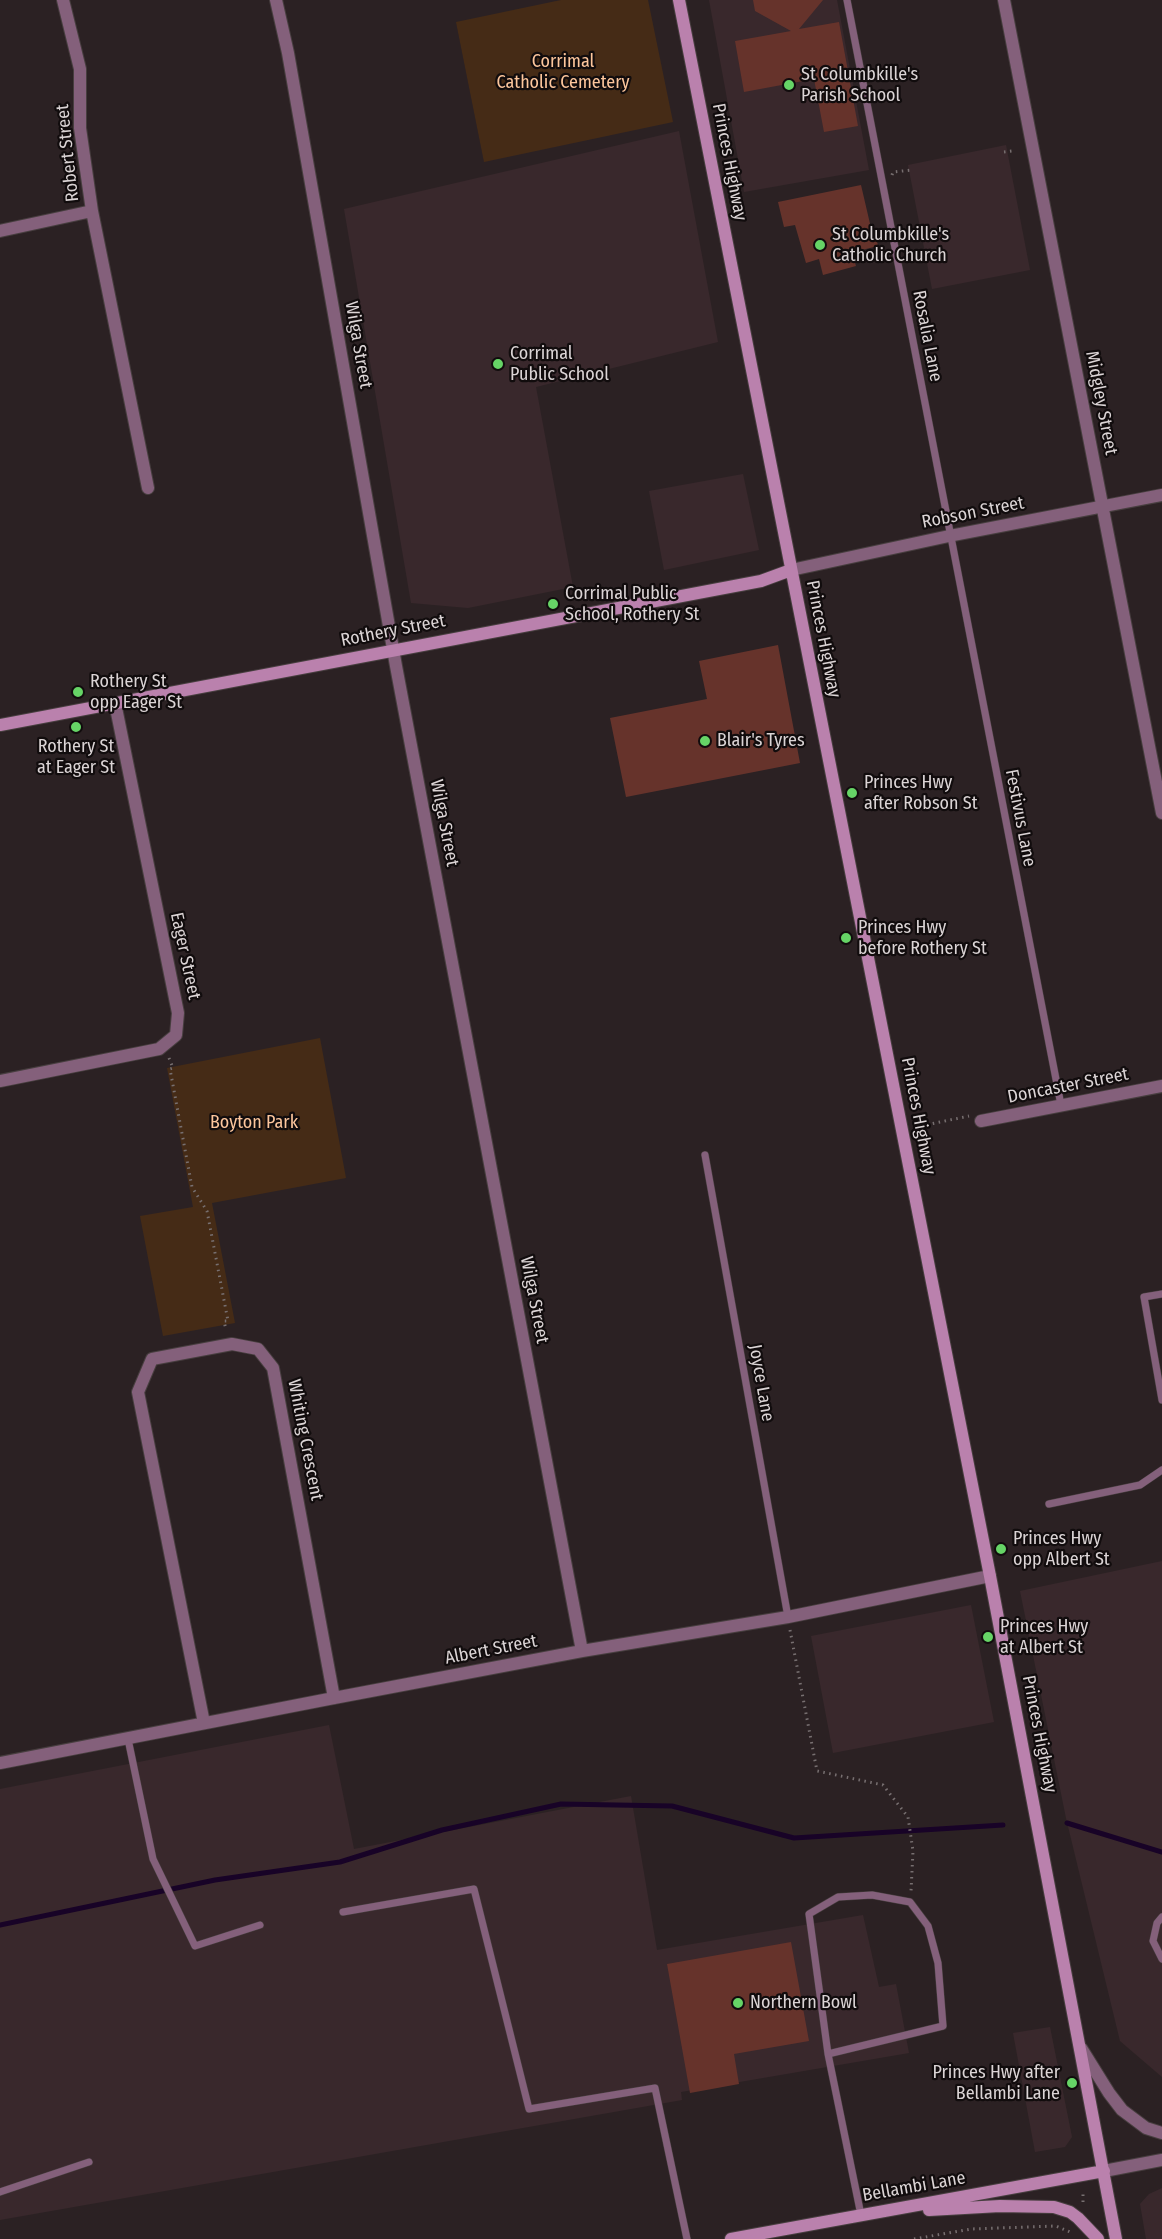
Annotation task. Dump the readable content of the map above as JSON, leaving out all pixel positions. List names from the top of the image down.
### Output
{
  "streets": {
    "main road": ["Princes Highway", "Rothery Street", "Bellambi Lane"],
    "street": [
      "Robert Street",
      "Wilga Street",
      "Midgley Street",
      "Robson Street",
      "Eager Street",
      "Doncaster Street",
      "Whiting Crescent",
      "Albert Street"
    ],
    "lane": ["Rosalia Lane", "Festivus Lane", "Joyce Lane"]
  },
  "crossings": [
    ["Princes Highway", "Robson Street"],
    ["Princes Highway", "Rothery Street"],
    ["Princes Highway", "Albert Street"],
    ["Princes Highway", "Bellambi Lane"],
    ["Rosalia Lane", "Robson Street"],
    ["Rosalia Lane", "Festivus Lane"],
    ["Wilga Street", "Rothery Street"],
    ["Wilga Street", "Albert Street"],
    ["Midgley Street", "Robson Street"],
    ["Robson Street", "Rothery Street"],
    ["Robson Street", "Festivus Lane"],
    ["Rothery Street", "Eager Street"],
    ["Festivus Lane", "Doncaster Street"],
    ["Joyce Lane", "Albert Street"],
    ["Whiting Crescent", "Albert Street"]
  ],
  "parks": ["Corrimal Catholic Cemetery", "Boyton Park"],
  "places": [
    "St Columbkille's Parish School",
    "St Columbkille's Catholic Church",
    "Corrimal Public School",
    "Corrimal Public School, Rothery St",
    "Rothery St opp Eager St",
    "Rothery St at Eager St",
    "Blair's Tyres",
    "Princes Hwy after Robson St",
    "Princes Hwy before Rothery St",
    "Princes Hwy opp Albert St",
    "Princes Hwy at Albert St",
    "Northern Bowl",
    "Princes Hwy after Bellambi Lane"
  ]
}
